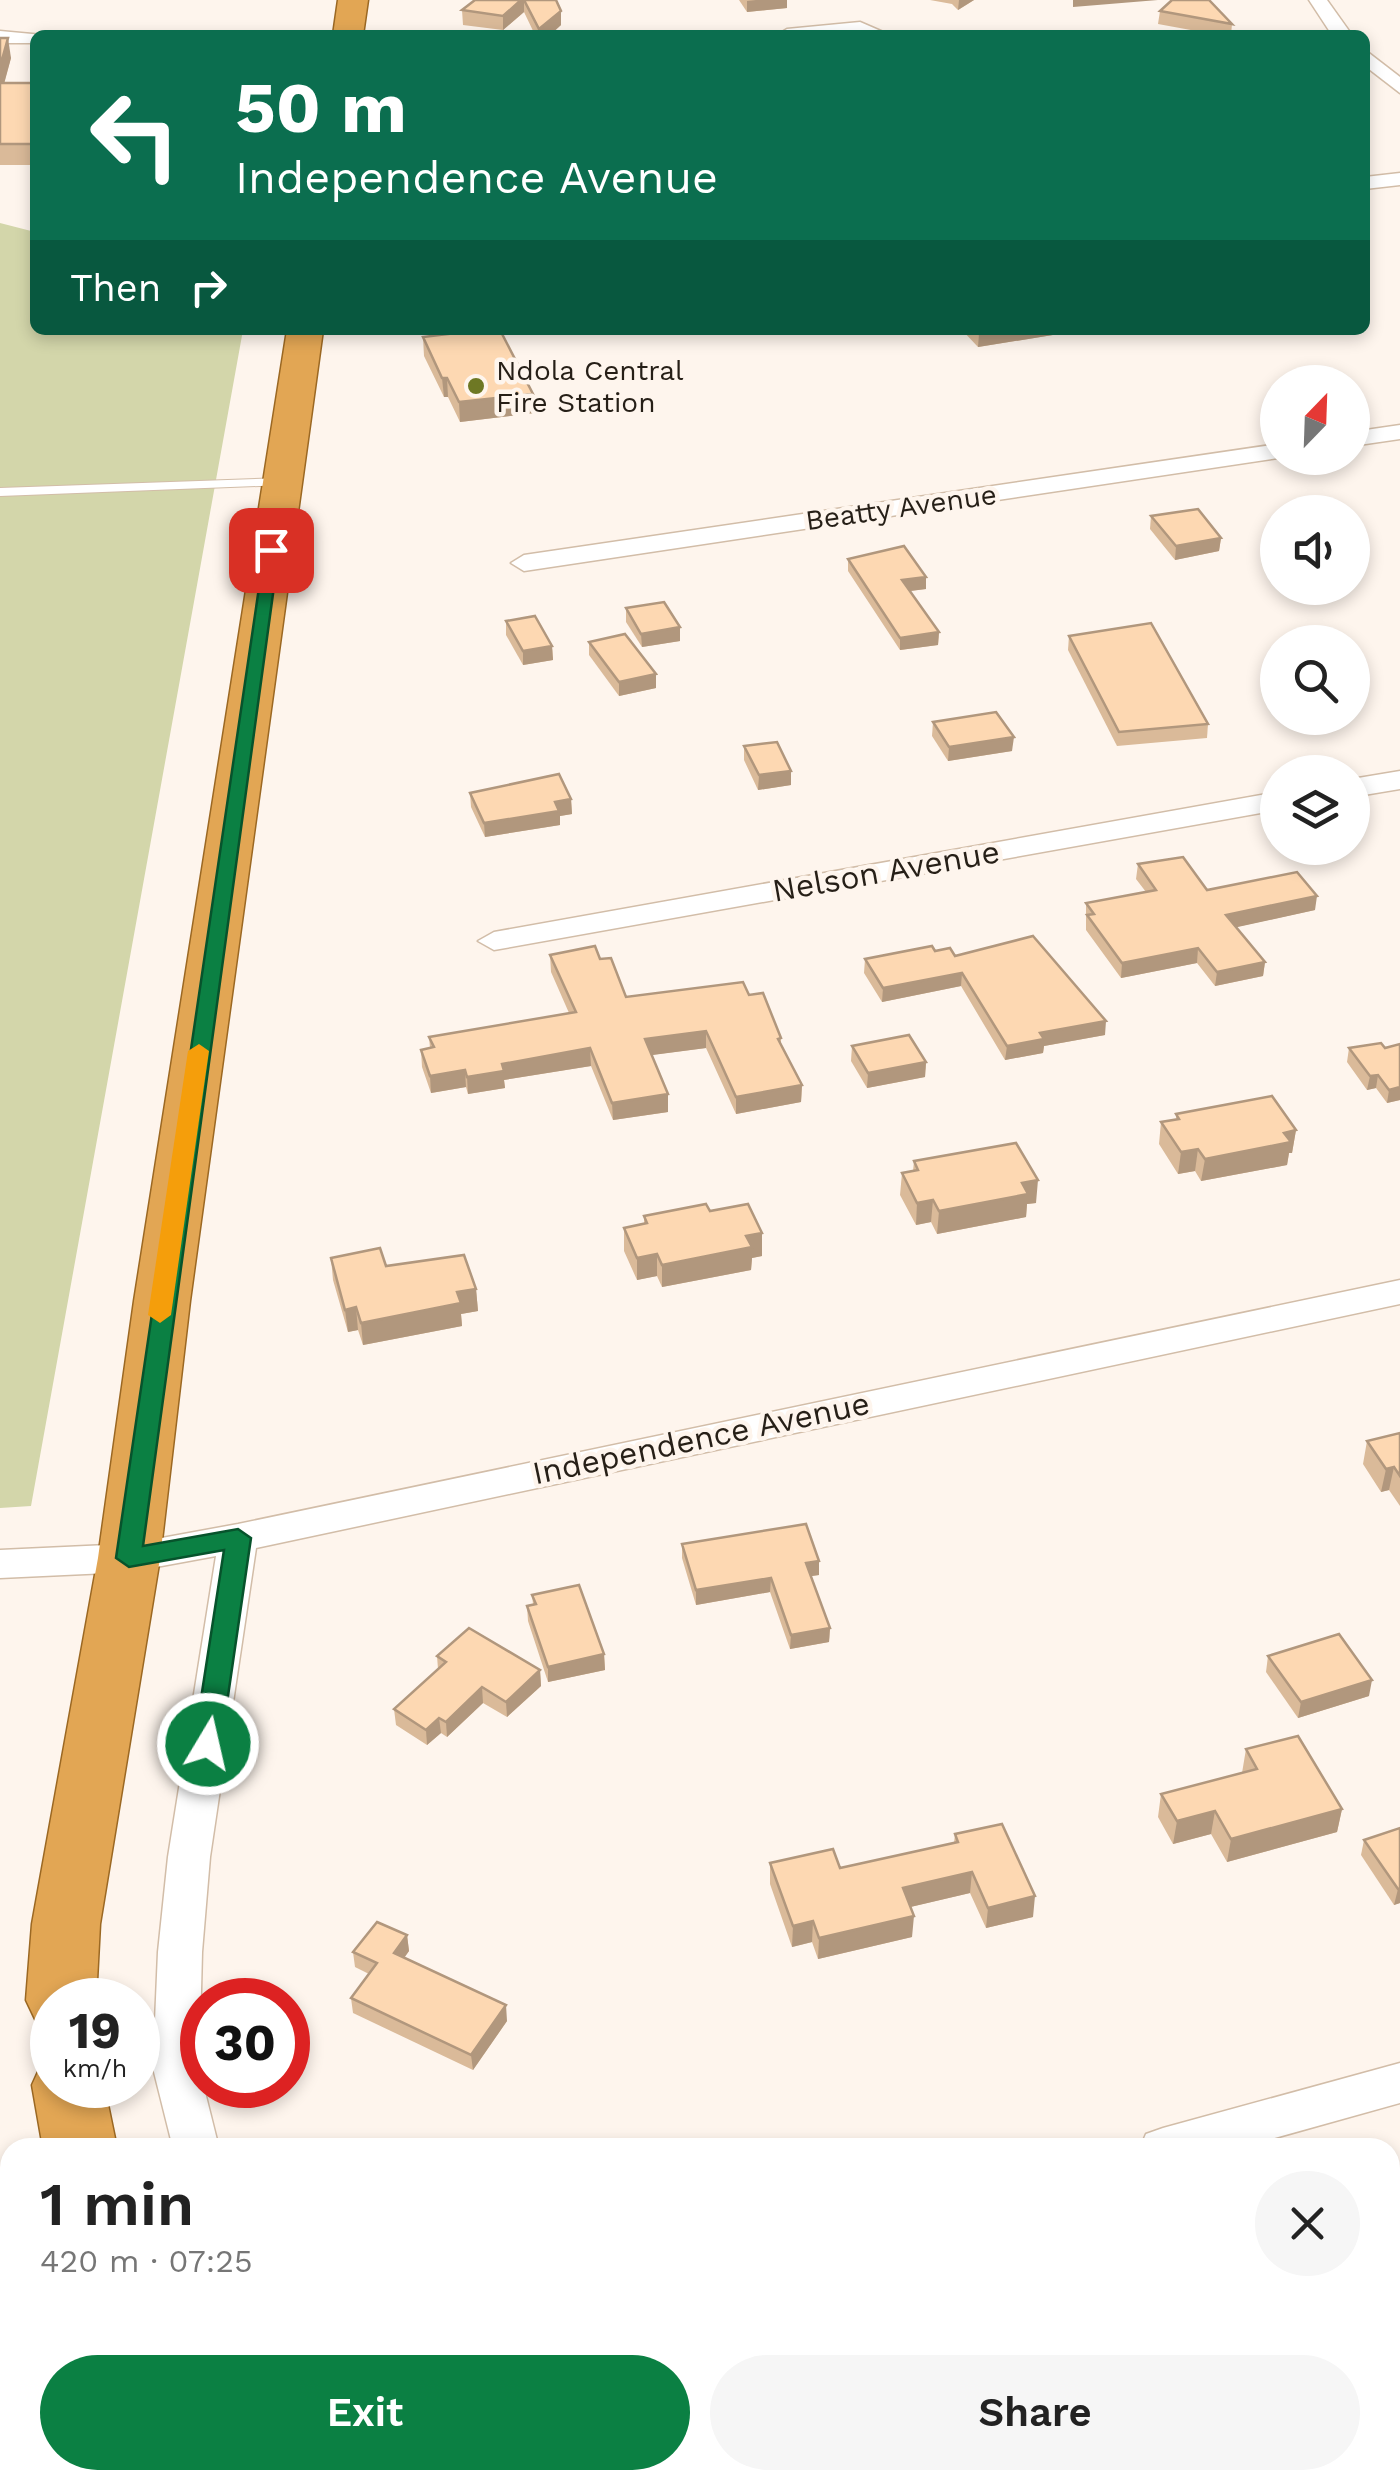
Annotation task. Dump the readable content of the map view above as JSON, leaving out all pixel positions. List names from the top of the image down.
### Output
{
  "streets": {
    "street": ["Beatty Avenue", "Nelson Avenue", "Independence Avenue"]
  },
  "places": ["Ndola Central Fire Station"],
  "north": "top right",
  "page": {
    "turn": ["50 m", "Independence Avenue"],
    "then": "Then",
    "speed": "19 km/h",
    "limit": "30",
    "heading": ["1 min", "420 m · 07:25"],
    "buttons": ["Exit", "Share"]
  }
}
